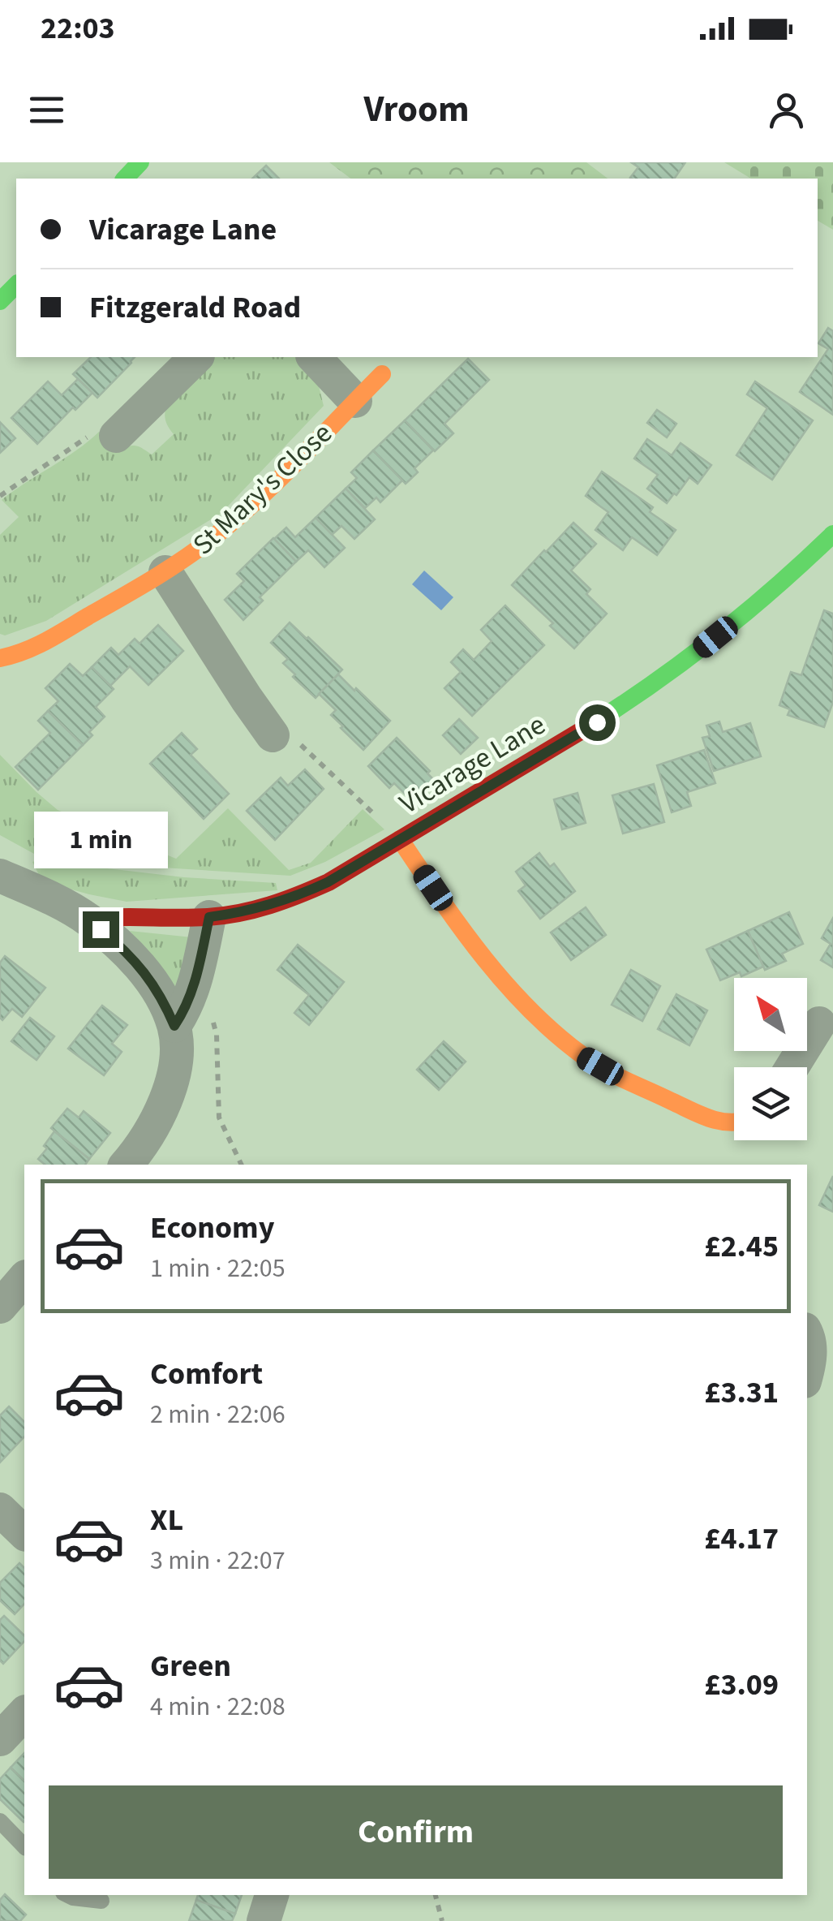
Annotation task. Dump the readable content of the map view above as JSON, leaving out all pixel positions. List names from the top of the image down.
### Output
{
  "streets": {
    "street": ["St Mary's Close", "Vicarage Lane"]
  },
  "north": "top left",
  "page": {
    "status": "22:03",
    "header": "Vroom",
    "banner": ["Vicarage Lane", "Fitzgerald Road"],
    "bubble": "1 min",
    "list": [
      {
        "name": "Economy",
        "note": "1 min · 22:05",
        "value": "£2.45"
      },
      {
        "name": "Comfort",
        "note": "2 min · 22:06",
        "value": "£3.31"
      },
      {
        "name": "XL",
        "note": "3 min · 22:07",
        "value": "£4.17"
      },
      {
        "name": "Green",
        "note": "4 min · 22:08",
        "value": "£3.09"
      }
    ],
    "buttons": "Confirm"
  }
}
